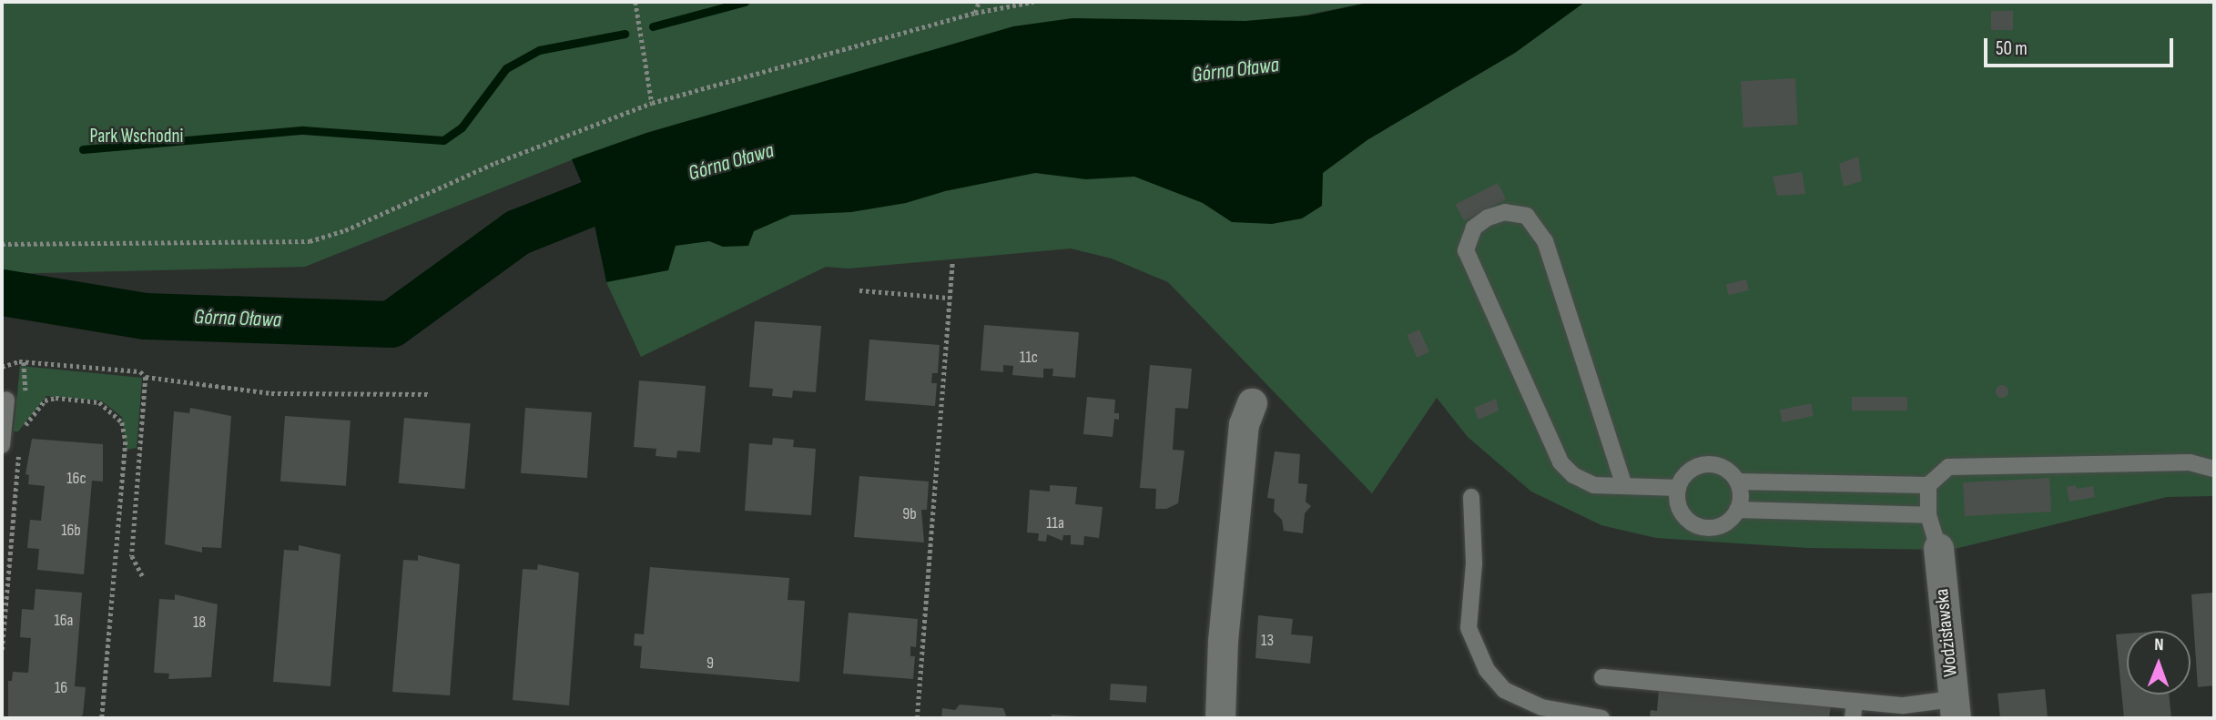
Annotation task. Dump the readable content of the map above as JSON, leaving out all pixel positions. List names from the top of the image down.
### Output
{
  "streets": {
    "street": ["Wodzisławska"]
  },
  "water": ["Górna Oława"],
  "parks": ["Park Wschodni"],
  "house_numbers": [
    "11c",
    "16c",
    "9b",
    "11a",
    "16b",
    "16a",
    "18",
    "13",
    "9",
    "16"
  ],
  "scale_bar": "50 m",
  "north": "top"
}
